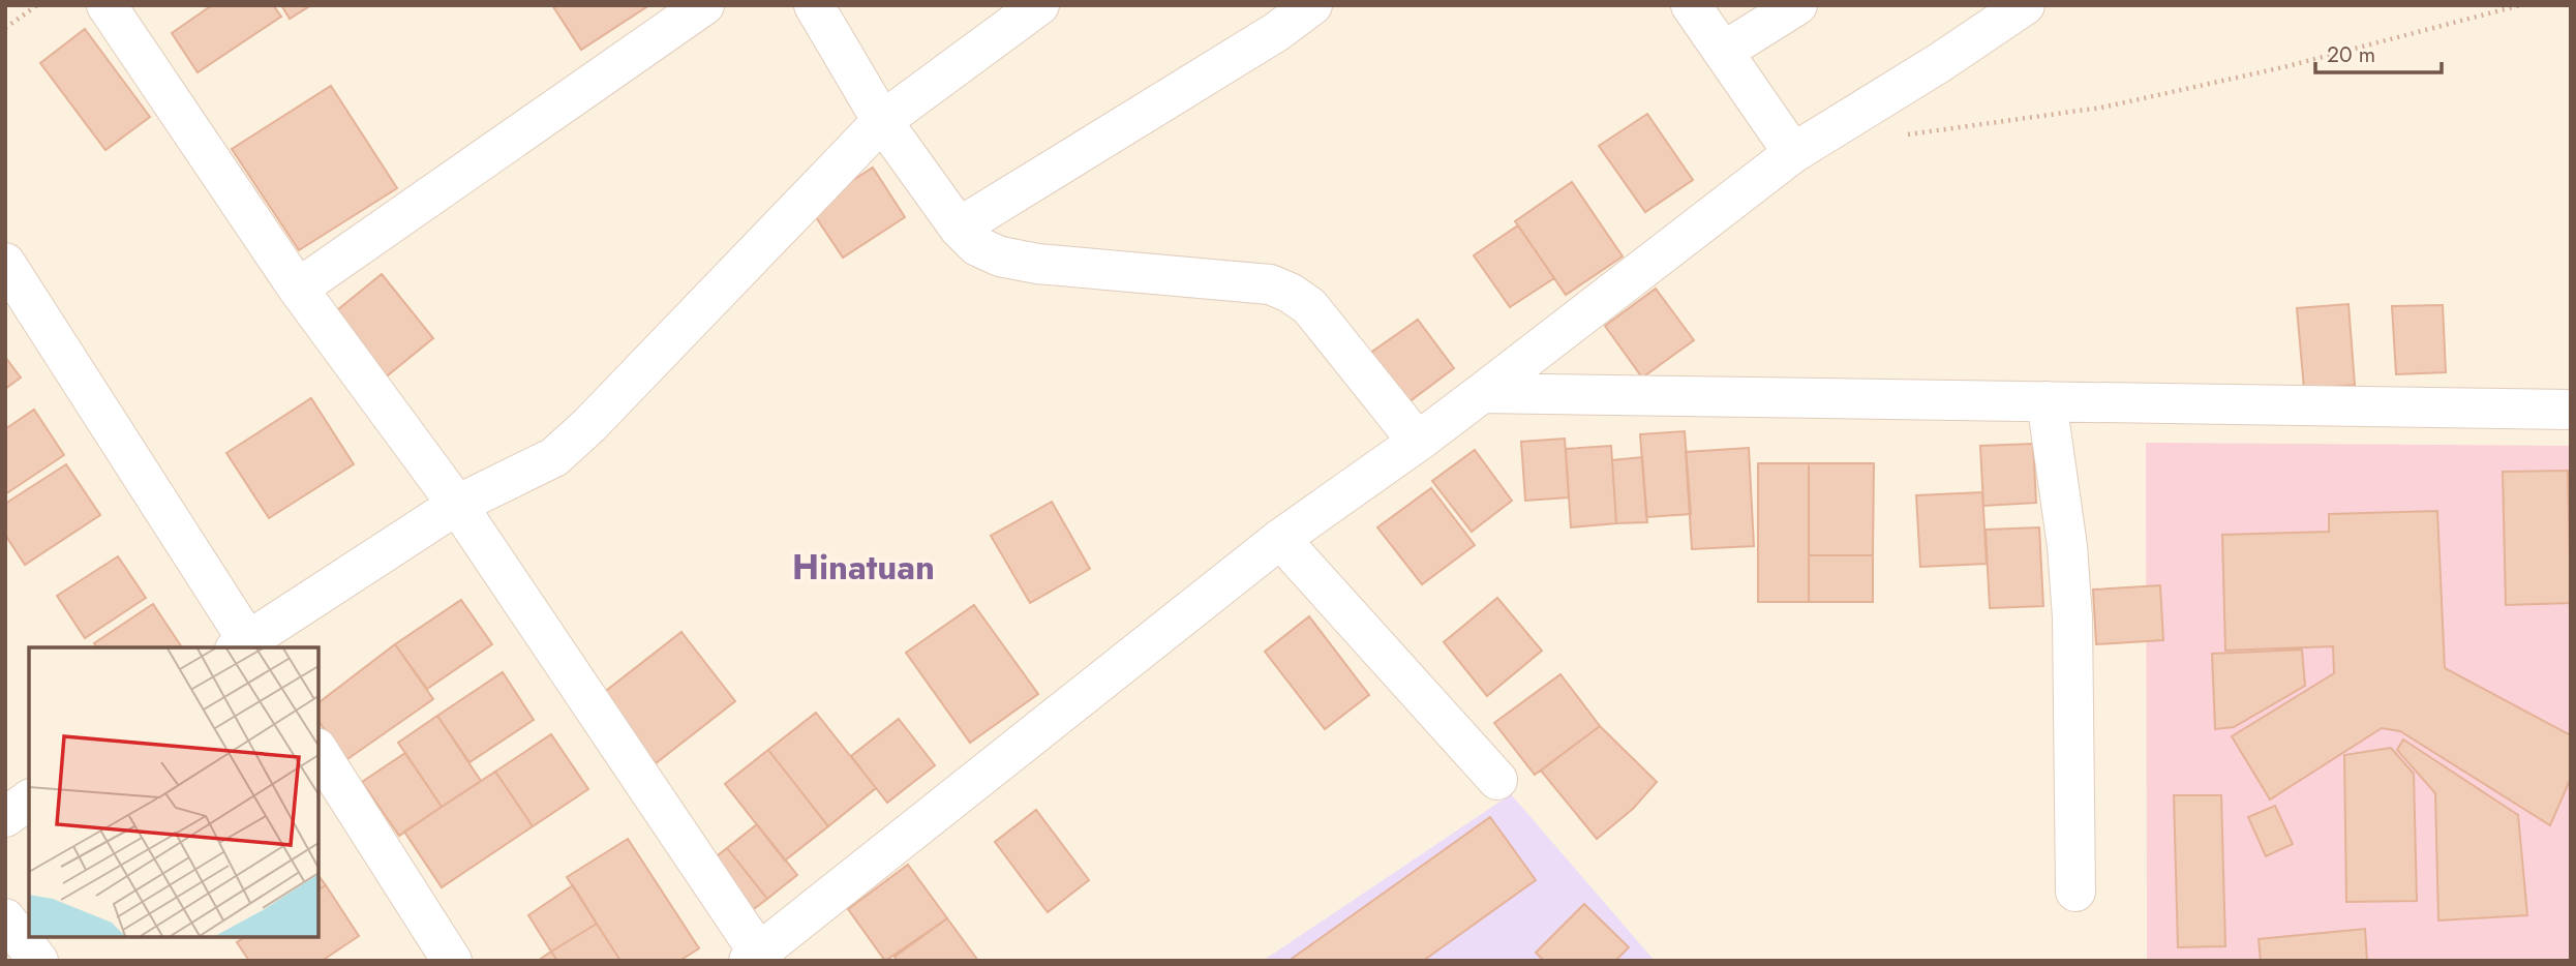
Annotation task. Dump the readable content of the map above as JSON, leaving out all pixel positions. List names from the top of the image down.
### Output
{
  "districts": ["Hinatuan"],
  "scale_bar": "20 m"
}
